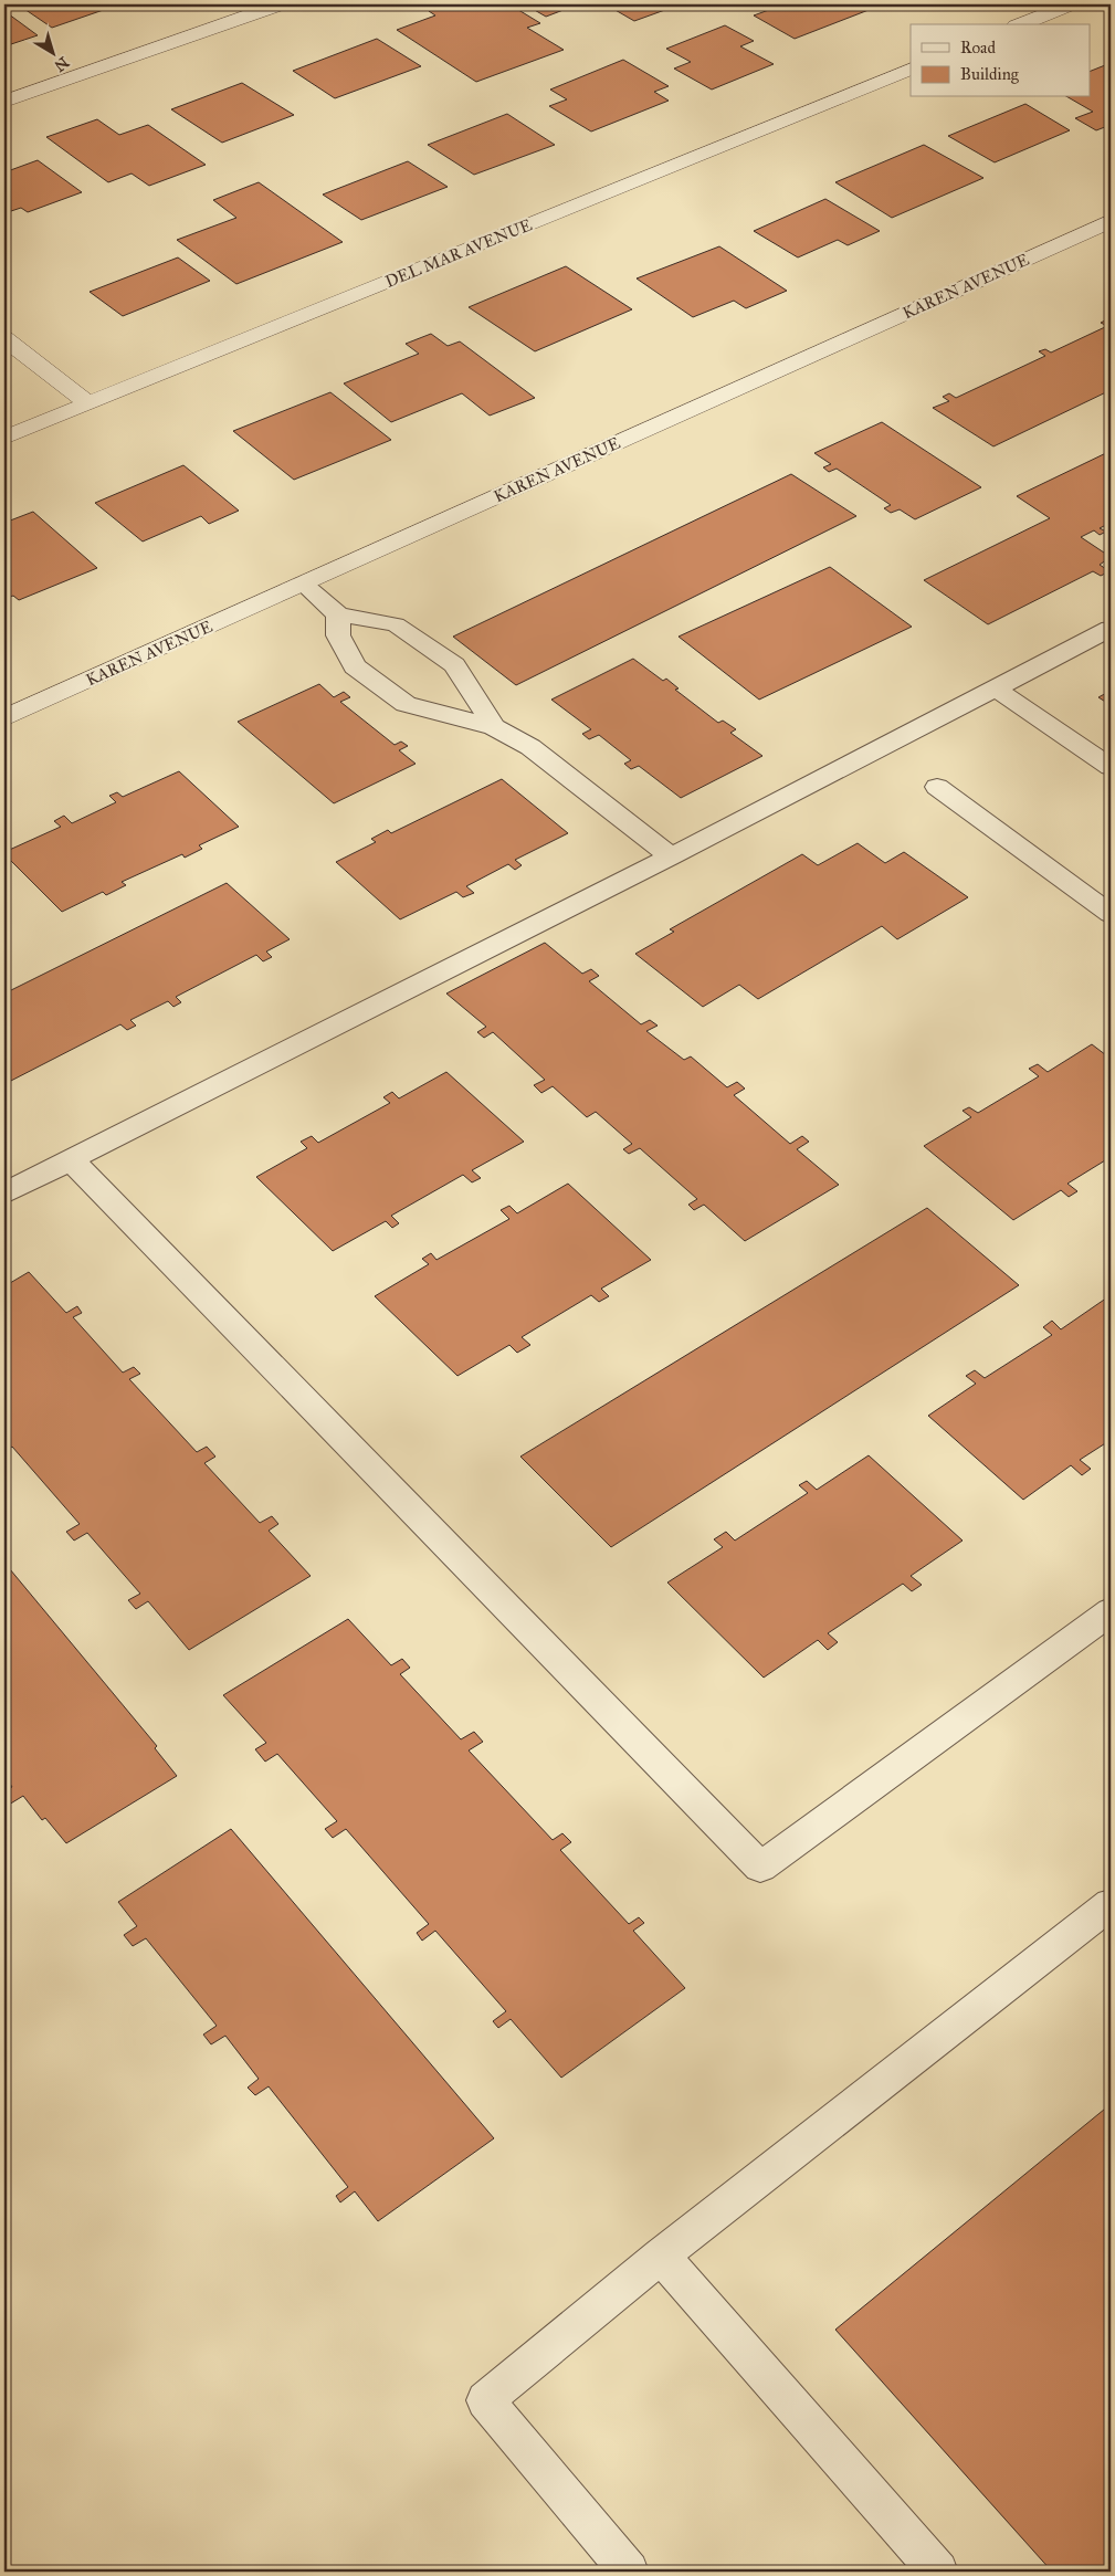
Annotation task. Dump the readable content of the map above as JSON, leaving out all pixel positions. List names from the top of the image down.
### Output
{
  "streets": {
    "street": ["DEL MAR AVENUE", "KAREN AVENUE"]
  },
  "legend": ["Road", "Building"],
  "north": "bottom right"
}
